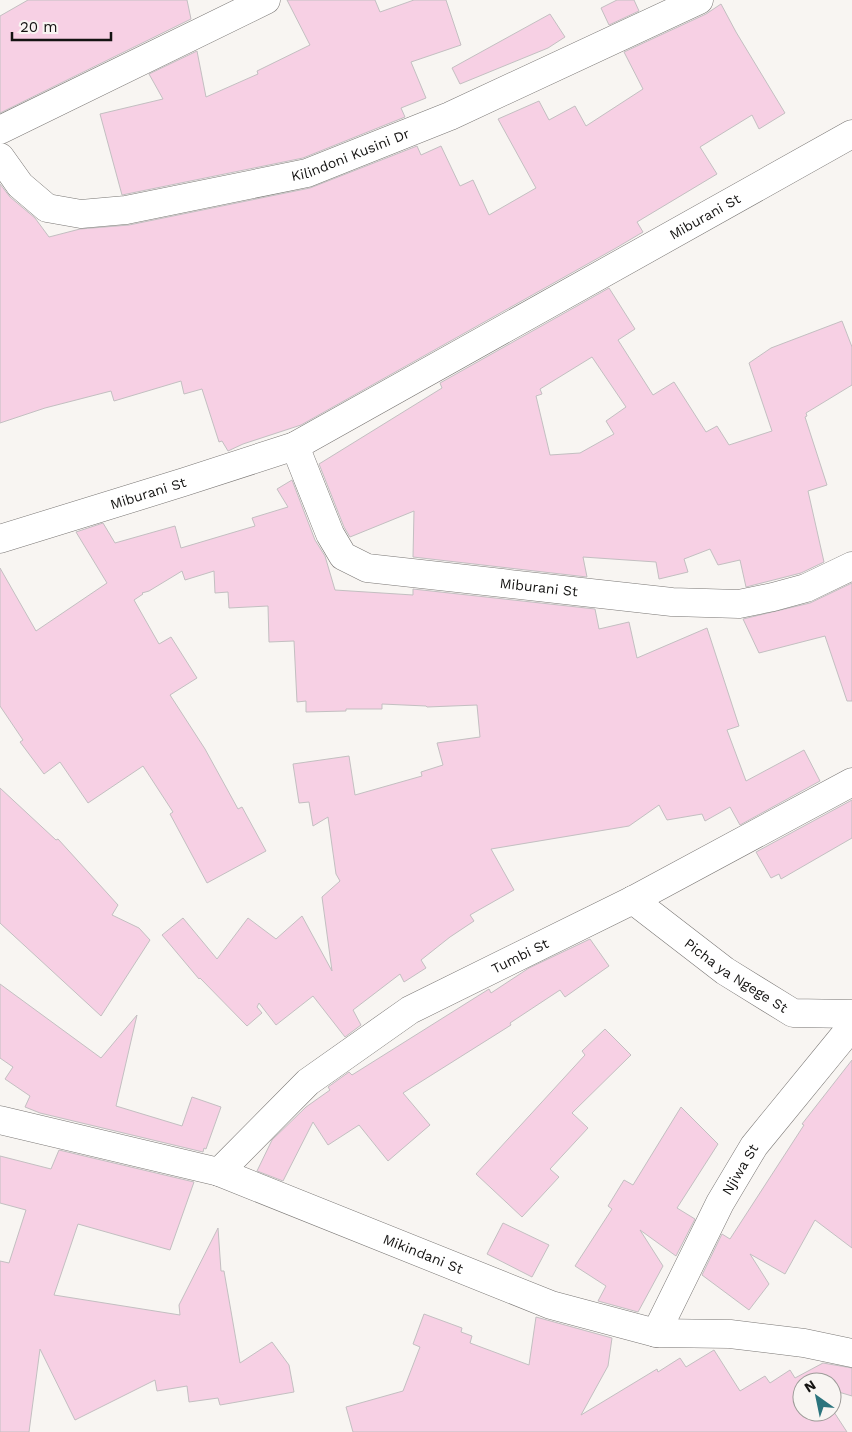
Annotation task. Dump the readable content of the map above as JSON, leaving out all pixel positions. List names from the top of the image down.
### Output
{
  "streets": {
    "street": [
      "Kilindoni Kusini Dr",
      "Miburani St",
      "Tumbi St",
      "Picha ya Ngege St",
      "Njiwa St",
      "Mikindani St"
    ]
  },
  "crossings": [
    ["Tumbi St", "Picha ya Ngege St"],
    ["Tumbi St", "Mikindani St"],
    ["Njiwa St", "Mikindani St"]
  ],
  "scale_bar": "20 m",
  "north": "top left"
}
